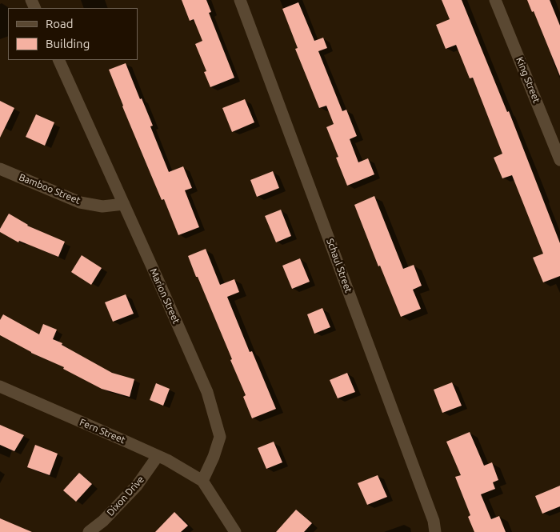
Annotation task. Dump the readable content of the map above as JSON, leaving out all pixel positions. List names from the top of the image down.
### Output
{
  "streets": {
    "street": [
      "King Street",
      "Bamboo Street",
      "Schaul Street",
      "Marion Street",
      "Fern Street",
      "Dixon Drive"
    ]
  },
  "crossings": [
    ["Bamboo Street", "Marion Street"],
    ["Marion Street", "Fern Street"],
    ["Fern Street", "Dixon Drive"]
  ],
  "legend": ["Road", "Building"]
}
